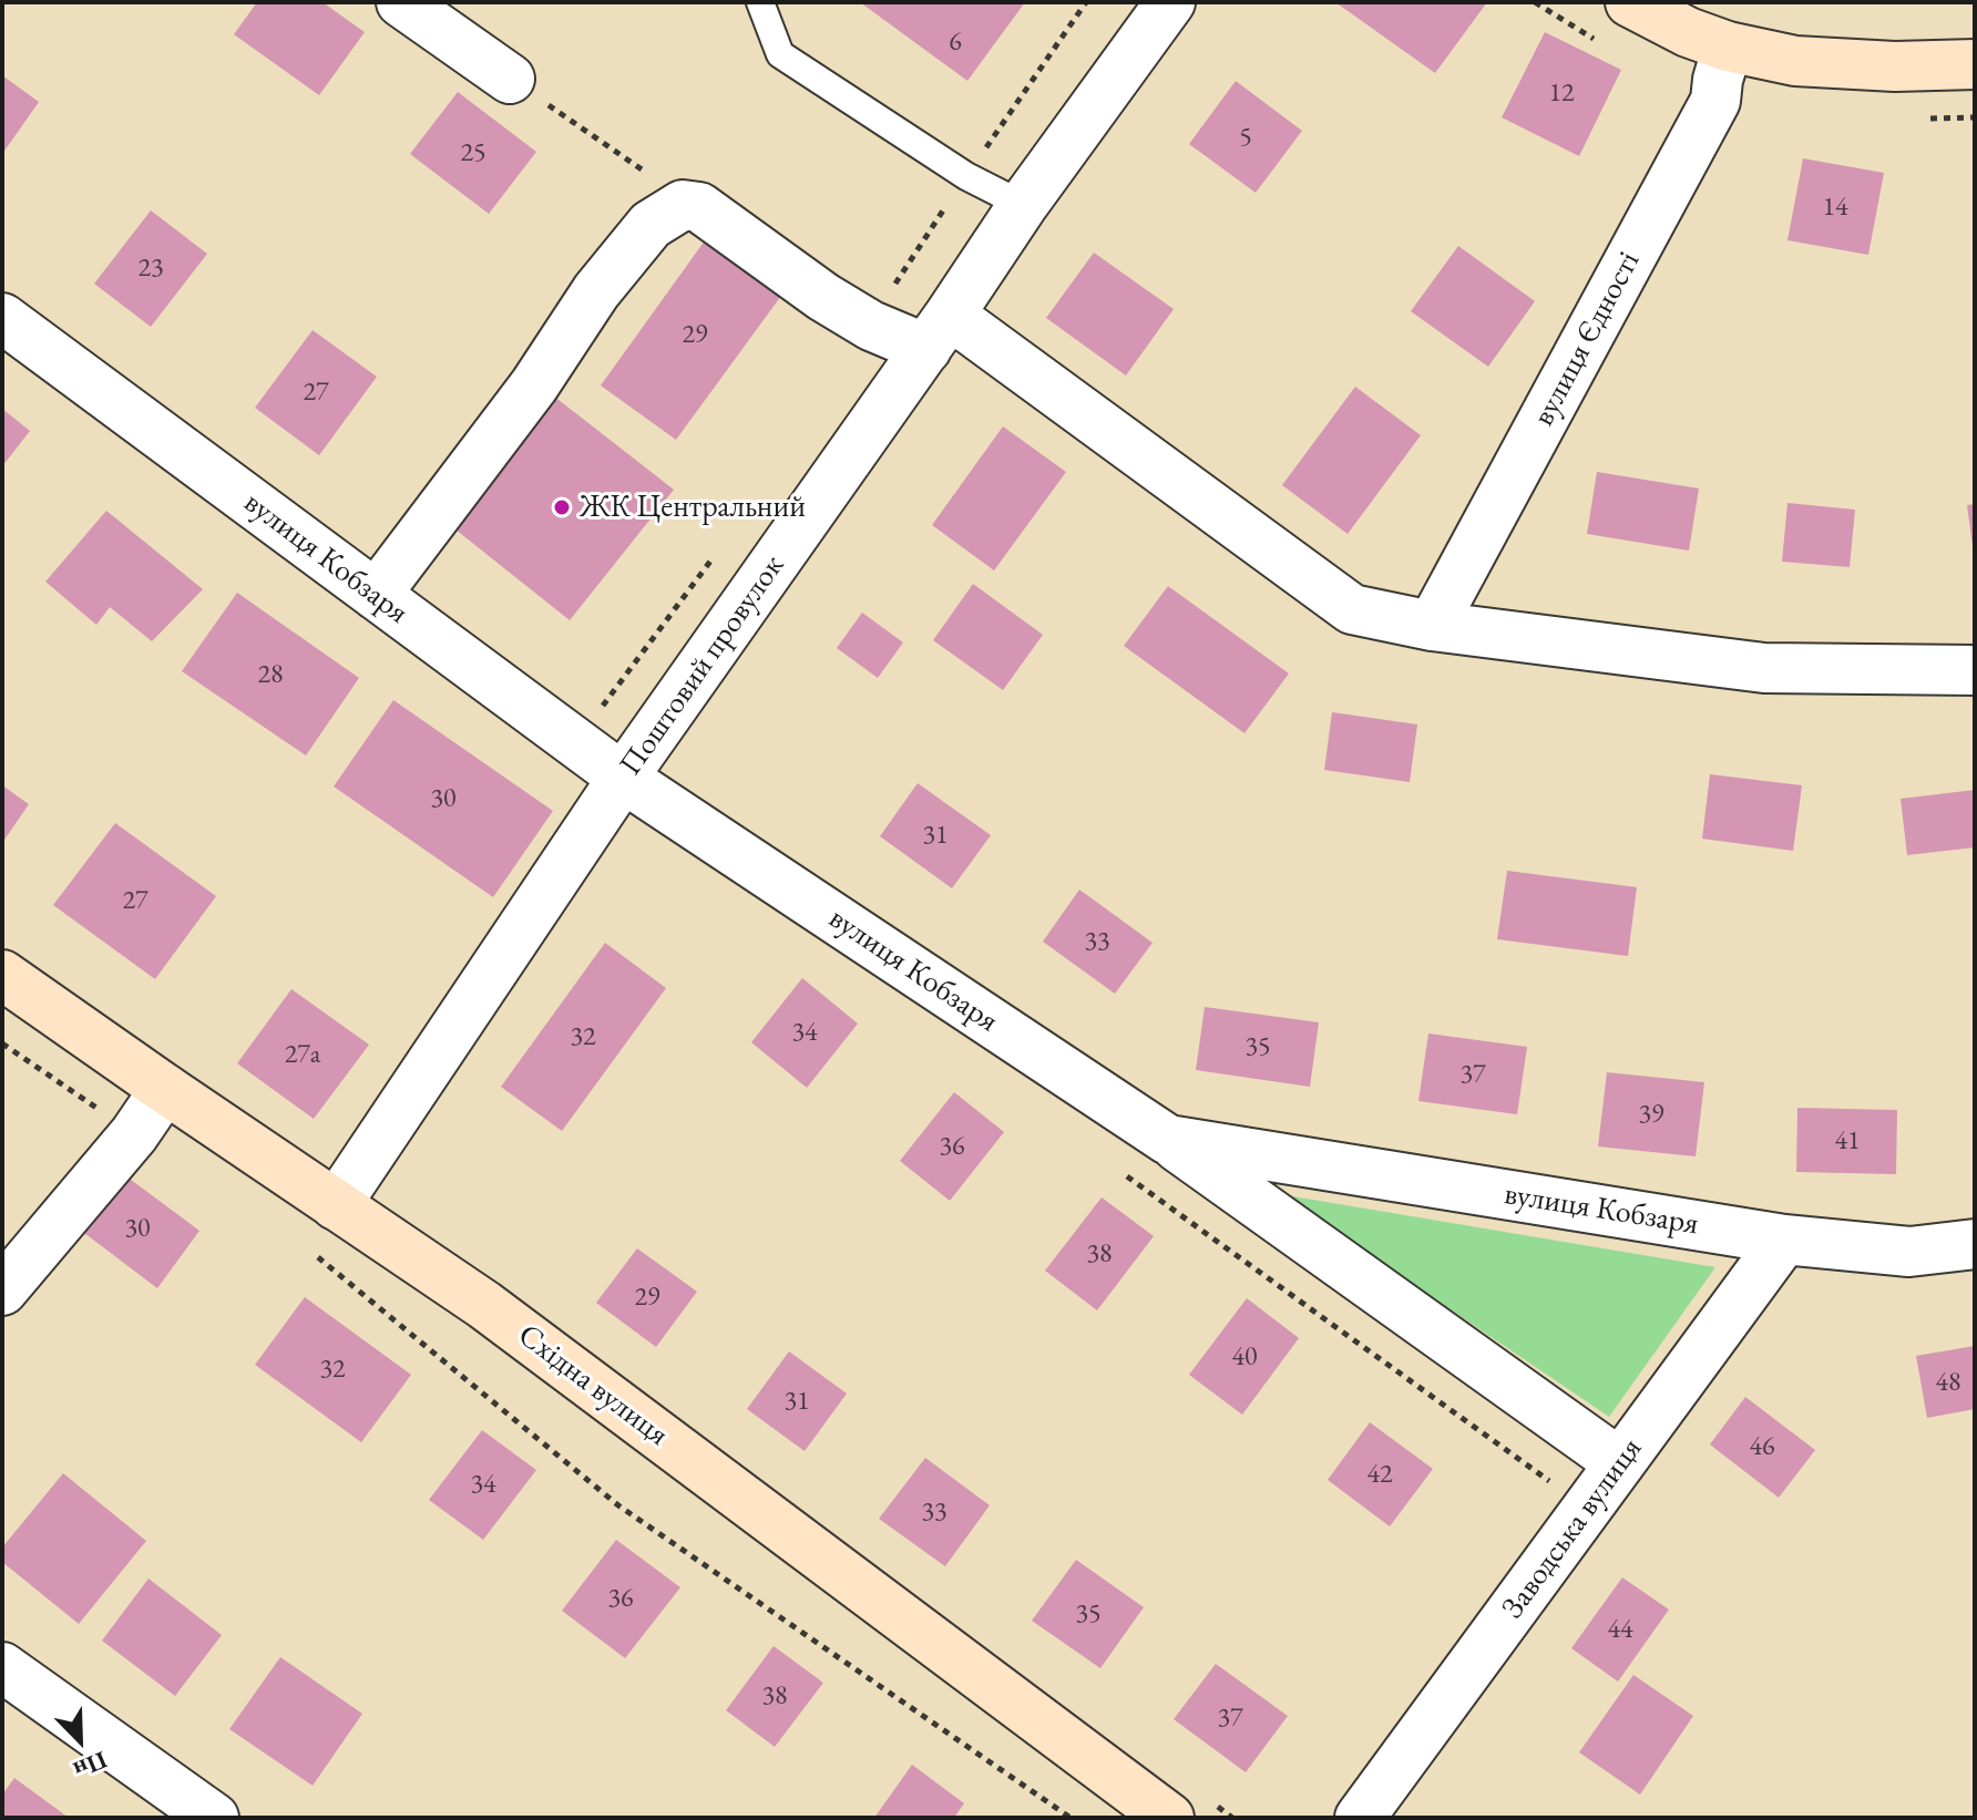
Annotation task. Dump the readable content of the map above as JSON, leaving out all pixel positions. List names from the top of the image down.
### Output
{
  "streets": {
    "street": [
      "вулиця Єдності",
      "вулиця Кобзаря",
      "Поштовий провулок",
      "Східна вулиця",
      "Заводська вулиця"
    ]
  },
  "crossings": [
    ["вулиця Кобзаря", "Поштовий провулок"],
    ["вулиця Кобзаря", "Заводська вулиця"],
    ["Поштовий провулок", "Східна вулиця"]
  ],
  "places": ["ЖК Центральний"],
  "house_numbers": [
    "6",
    "12",
    "5",
    "25",
    "14",
    "23",
    "29",
    "27",
    "28",
    "30",
    "31",
    "27",
    "33",
    "34",
    "32",
    "35",
    "27а",
    "37",
    "39",
    "41",
    "36",
    "30",
    "38",
    "29",
    "40",
    "32",
    "48",
    "31",
    "46",
    "42",
    "34",
    "33",
    "36",
    "35",
    "44",
    "38",
    "37"
  ],
  "north": "bottom right"
}
